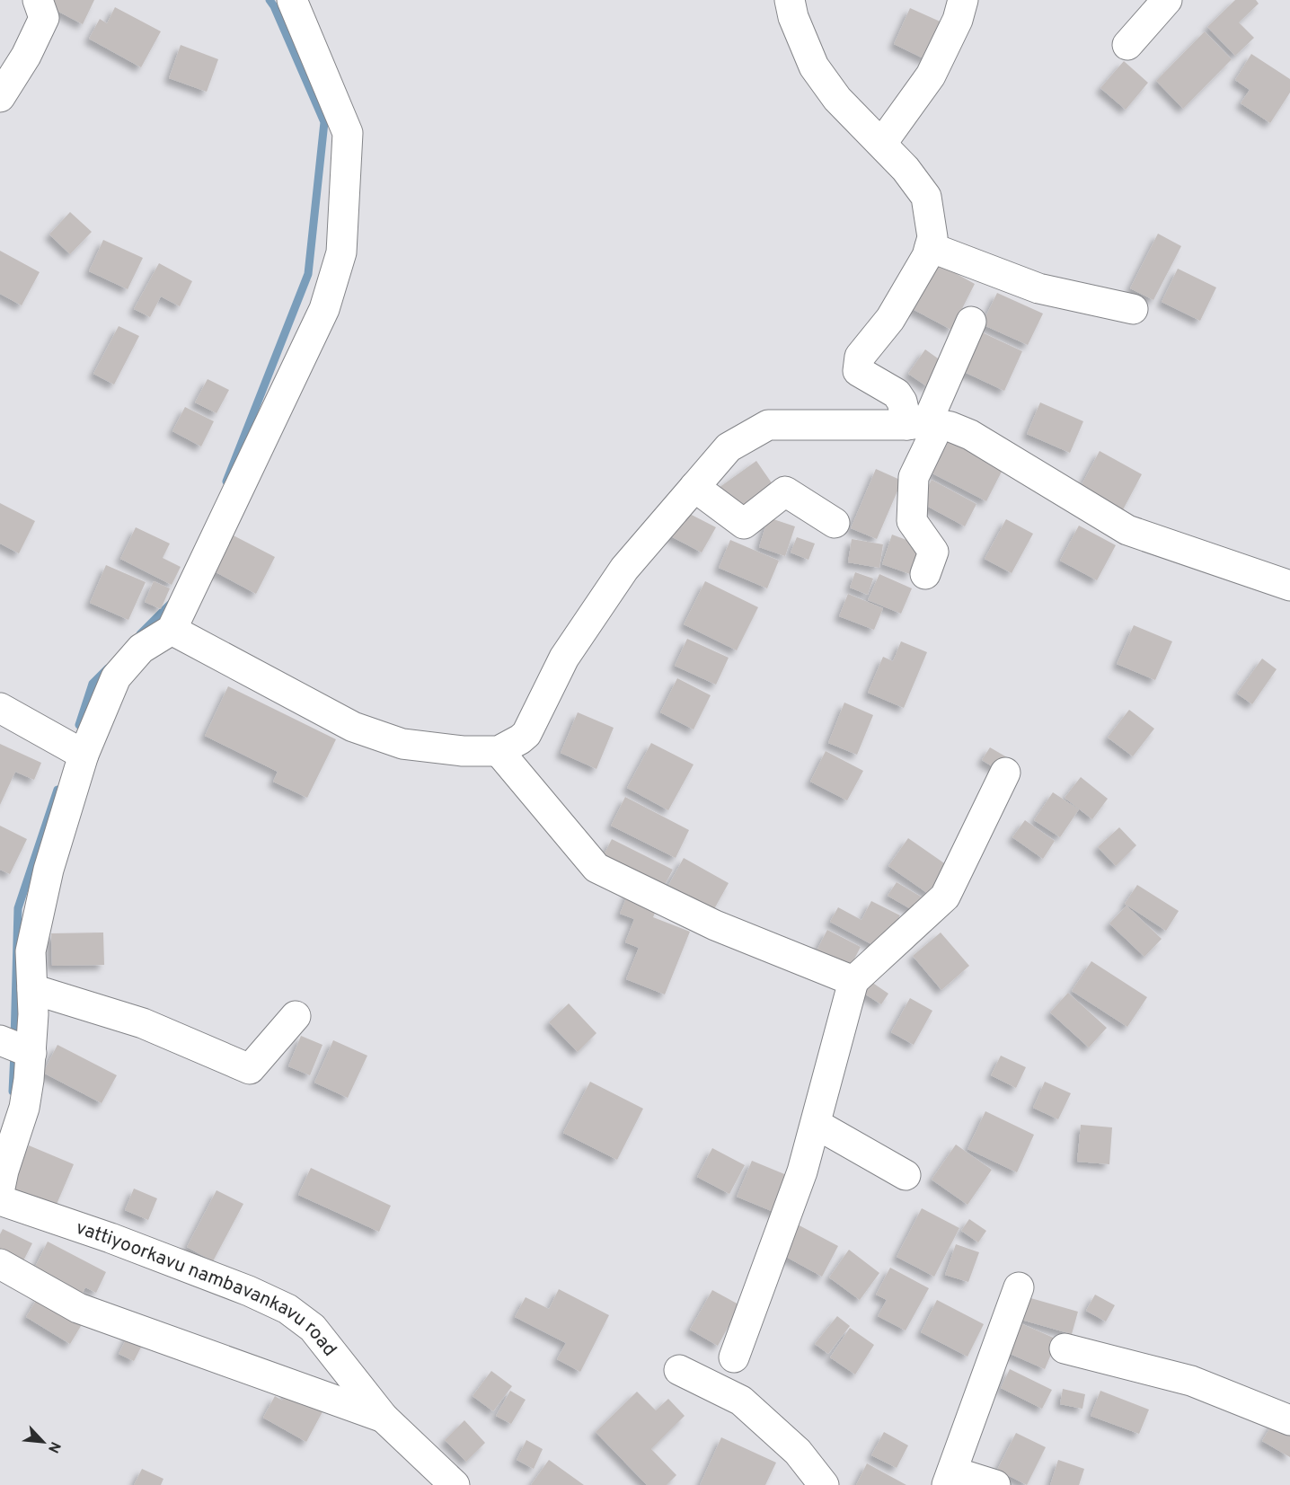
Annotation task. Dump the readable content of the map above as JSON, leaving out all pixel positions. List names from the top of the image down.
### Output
{
  "streets": {
    "street": ["vattiyoorkavu nambavankavu road"]
  },
  "north": "bottom right"
}
